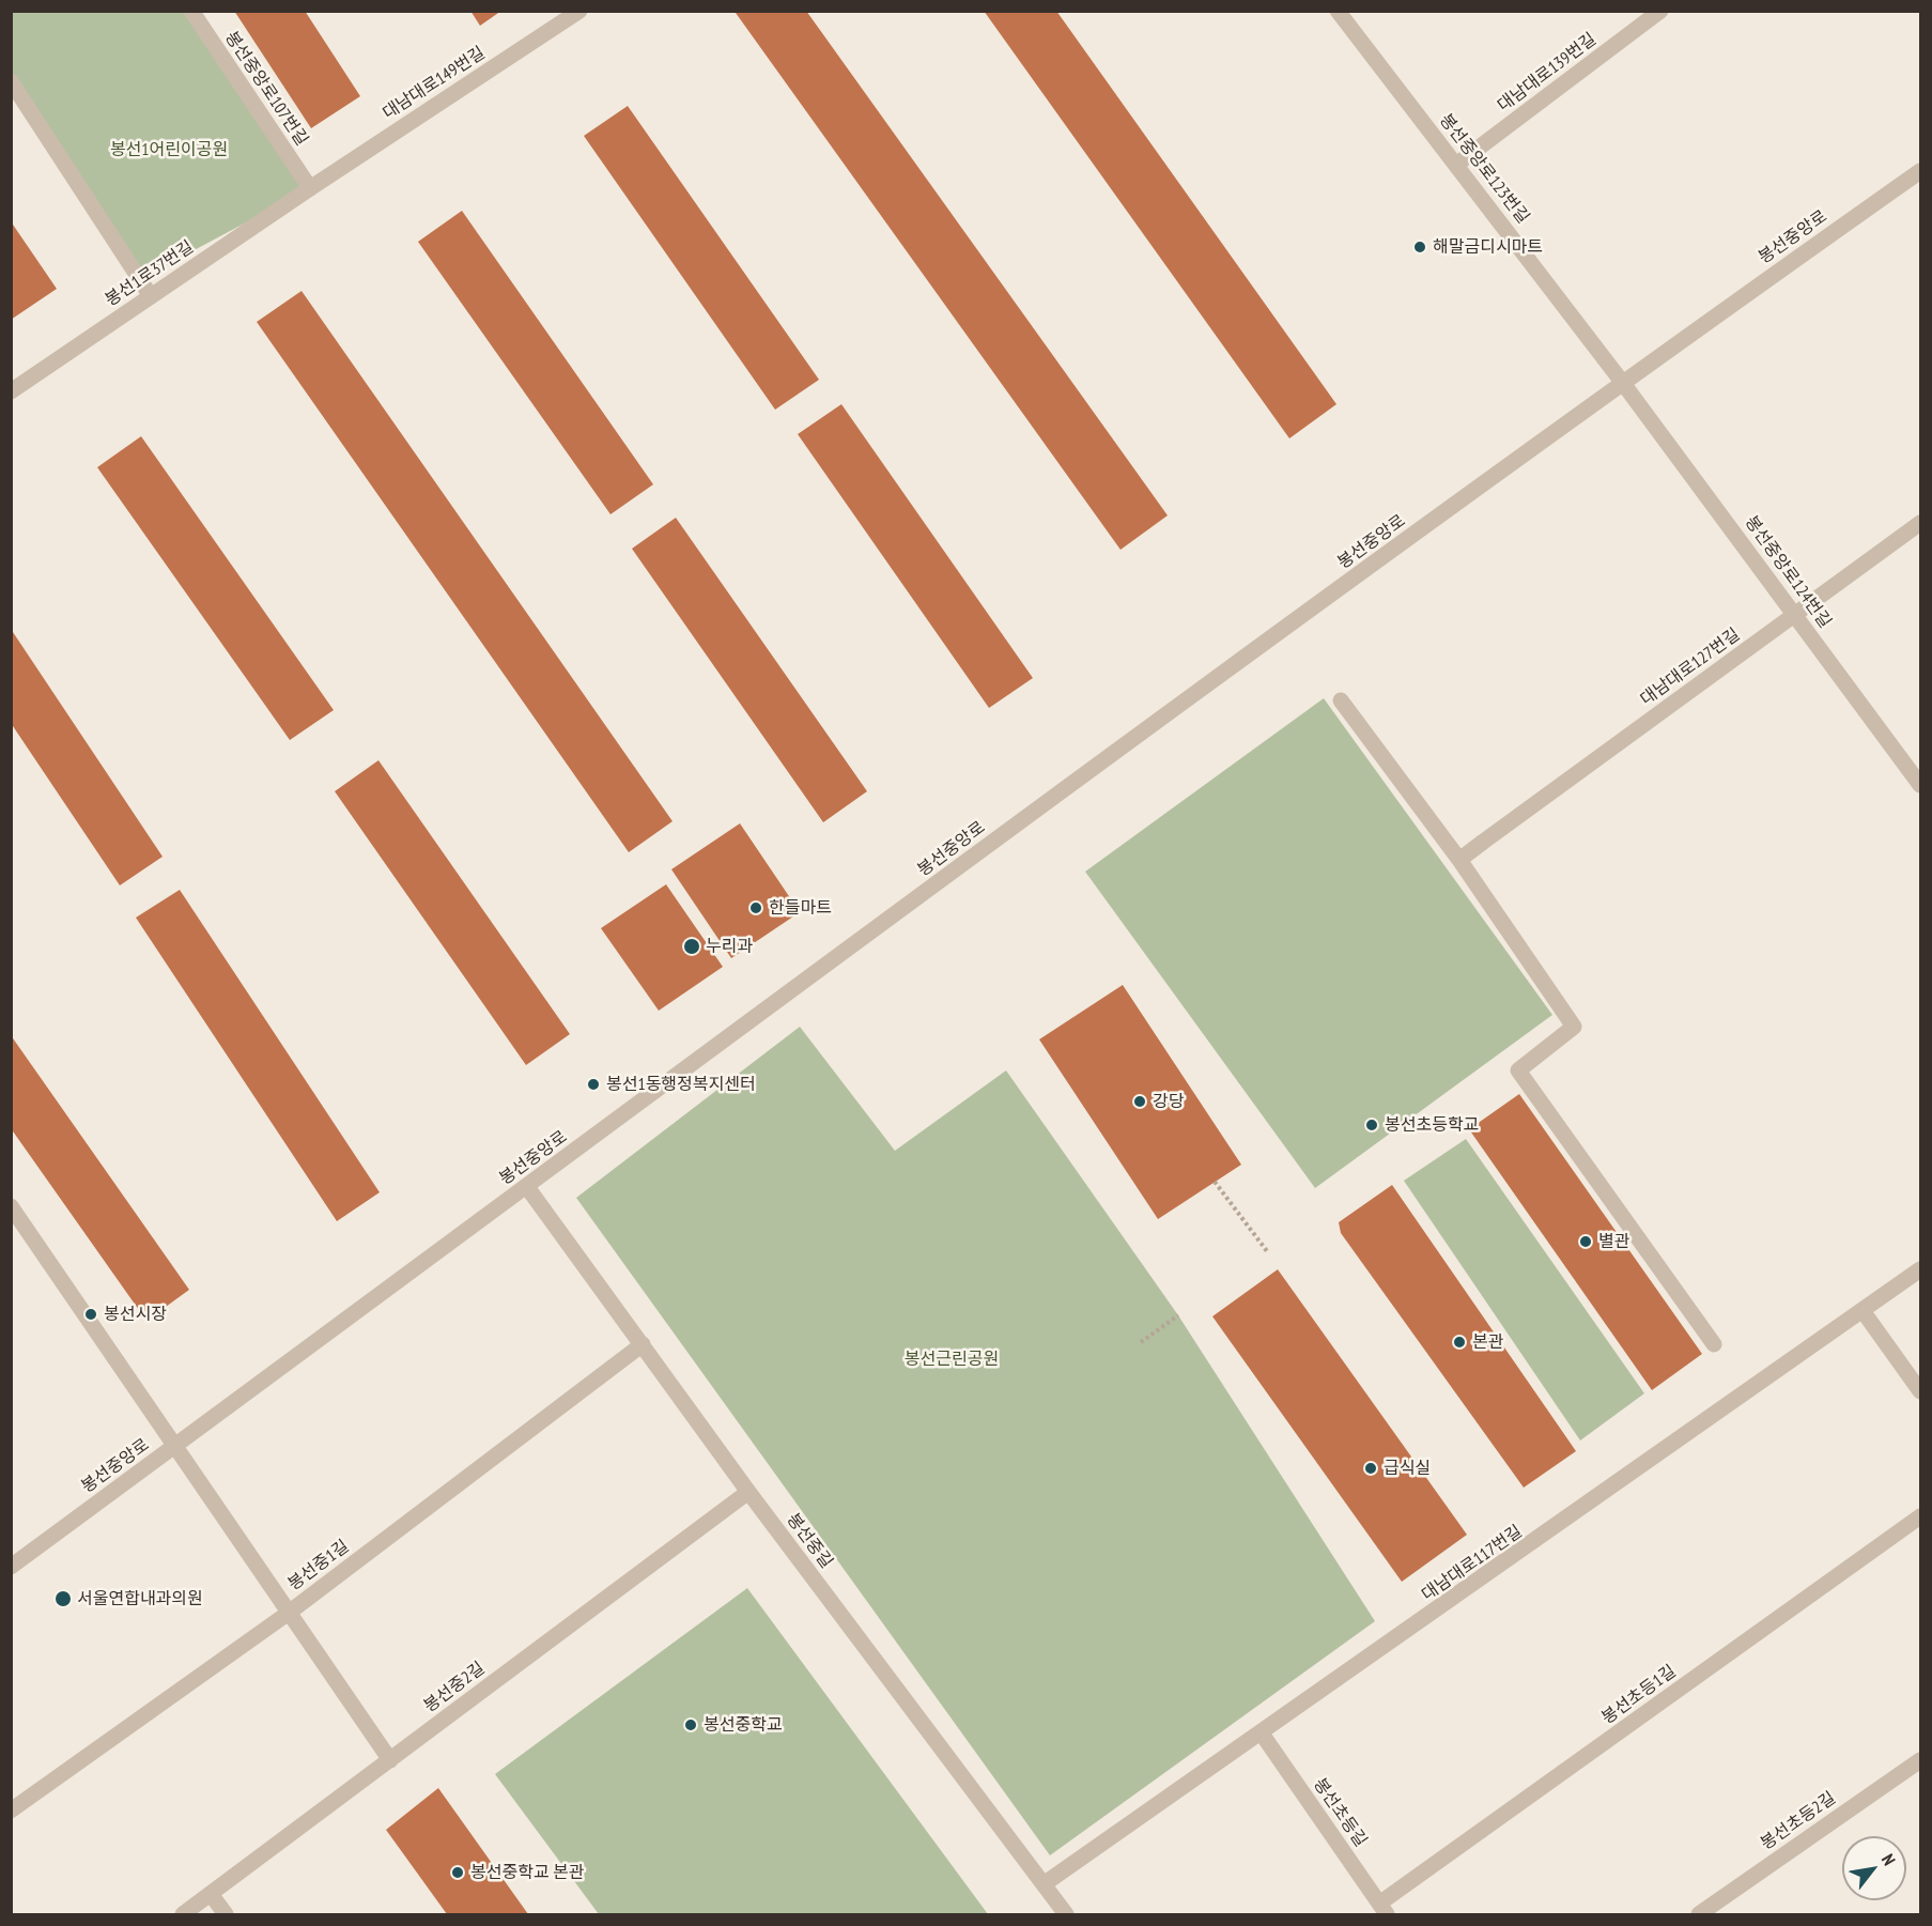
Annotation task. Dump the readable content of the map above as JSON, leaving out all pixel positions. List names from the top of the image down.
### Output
{
  "streets": {
    "street": [
      "대남대로139번길",
      "대남대로149번길",
      "봉선중앙로107번길",
      "봉선중앙로123번길",
      "봉선중앙로",
      "봉선1로37번길",
      "봉선중앙로124번길",
      "대남대로127번길",
      "봉선중길",
      "대남대로117번길",
      "봉선중1길",
      "봉선중2길",
      "봉선초등1길",
      "봉선초등길",
      "봉선초등2길"
    ]
  },
  "crossings": [
    ["대남대로139번길", "봉선중앙로123번길"],
    ["대남대로149번길", "봉선중앙로107번길"],
    ["대남대로149번길", "봉선1로37번길"],
    ["봉선중앙로107번길", "봉선1로37번길"],
    ["봉선중앙로123번길", "봉선중앙로"],
    ["봉선중앙로123번길", "봉선중앙로124번길"],
    ["봉선중앙로", "봉선중앙로124번길"],
    ["봉선중앙로", "봉선중길"],
    ["봉선중앙로124번길", "대남대로127번길"],
    ["봉선중길", "대남대로117번길"],
    ["봉선중길", "봉선중1길"],
    ["봉선중길", "봉선중2길"],
    ["대남대로117번길", "봉선초등길"],
    ["봉선초등1길", "봉선초등길"]
  ],
  "parks": ["봉선1어린이공원", "봉선근린공원"],
  "places": [
    "해말금디시마트",
    "한들마트",
    "누리과",
    "봉선1동행정복지센터",
    "강당",
    "봉선초등학교",
    "별관",
    "봉선시장",
    "본관",
    "급식실",
    "서울연합내과의원",
    "봉선중학교",
    "봉선중학교 본관"
  ],
  "north": "top right"
}
